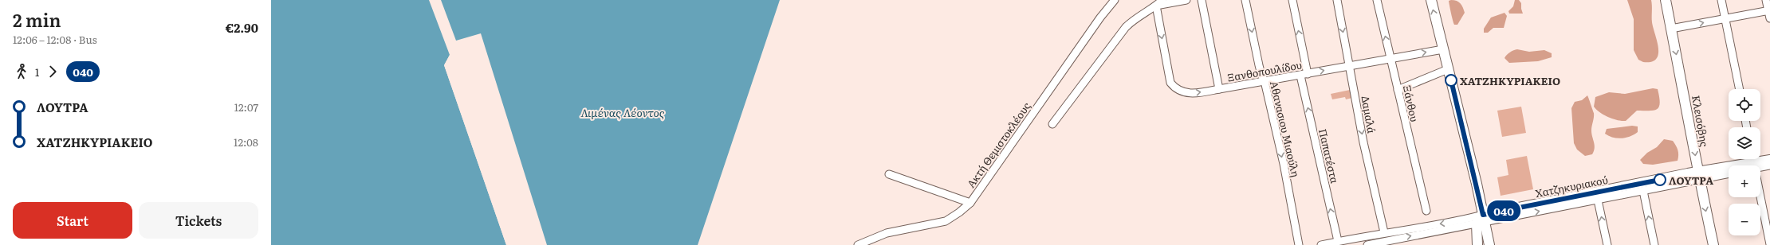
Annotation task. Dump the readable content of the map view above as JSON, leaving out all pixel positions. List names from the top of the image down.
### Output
{
  "streets": {
    "street": [
      "Ξανθοπουλίδου",
      "Ξάνθου",
      "Δαμαλά",
      "Κλεισόβης",
      "Αθανασιου Μιαούλη",
      "Ακτή Θεμιστοκλέους",
      "Παπατέστα",
      "Χατζηκυριακού"
    ]
  },
  "crossings": [
    ["Ξανθοπουλίδου", "Ξάνθου"],
    ["Ξανθοπουλίδου", "Δαμαλά"],
    ["Ξανθοπουλίδου", "Αθανασιου Μιαούλη"],
    ["Ξανθοπουλίδου", "Παπατέστα"],
    ["Δαμαλά", "Χατζηκυριακού"],
    ["Κλεισόβης", "Χατζηκυριακού"],
    ["Παπατέστα", "Χατζηκυριακού"]
  ],
  "one_way": ["Δαμαλά", "Παπατέστα"],
  "water": ["Λιμένας Λέοντος"],
  "places": ["ΧΑΤΖΗΚΥΡΙΑΚΕΙΟ", "ΛΟΥΤΡΑ"],
  "lines": ["bus line 040"],
  "page": {
    "heading": ["2 min", "12:06 – 12:08 · Bus", "€2.90"],
    "on_map": "040",
    "legs": ["1", "040"],
    "list": [
      {
        "name": "ΛΟΥΤΡΑ",
        "value": "12:07"
      },
      {
        "name": "ΧΑΤΖΗΚΥΡΙΑΚΕΙΟ",
        "value": "12:08"
      }
    ],
    "map_buttons": ["+", "−"],
    "buttons": ["Start", "Tickets"]
  }
}
